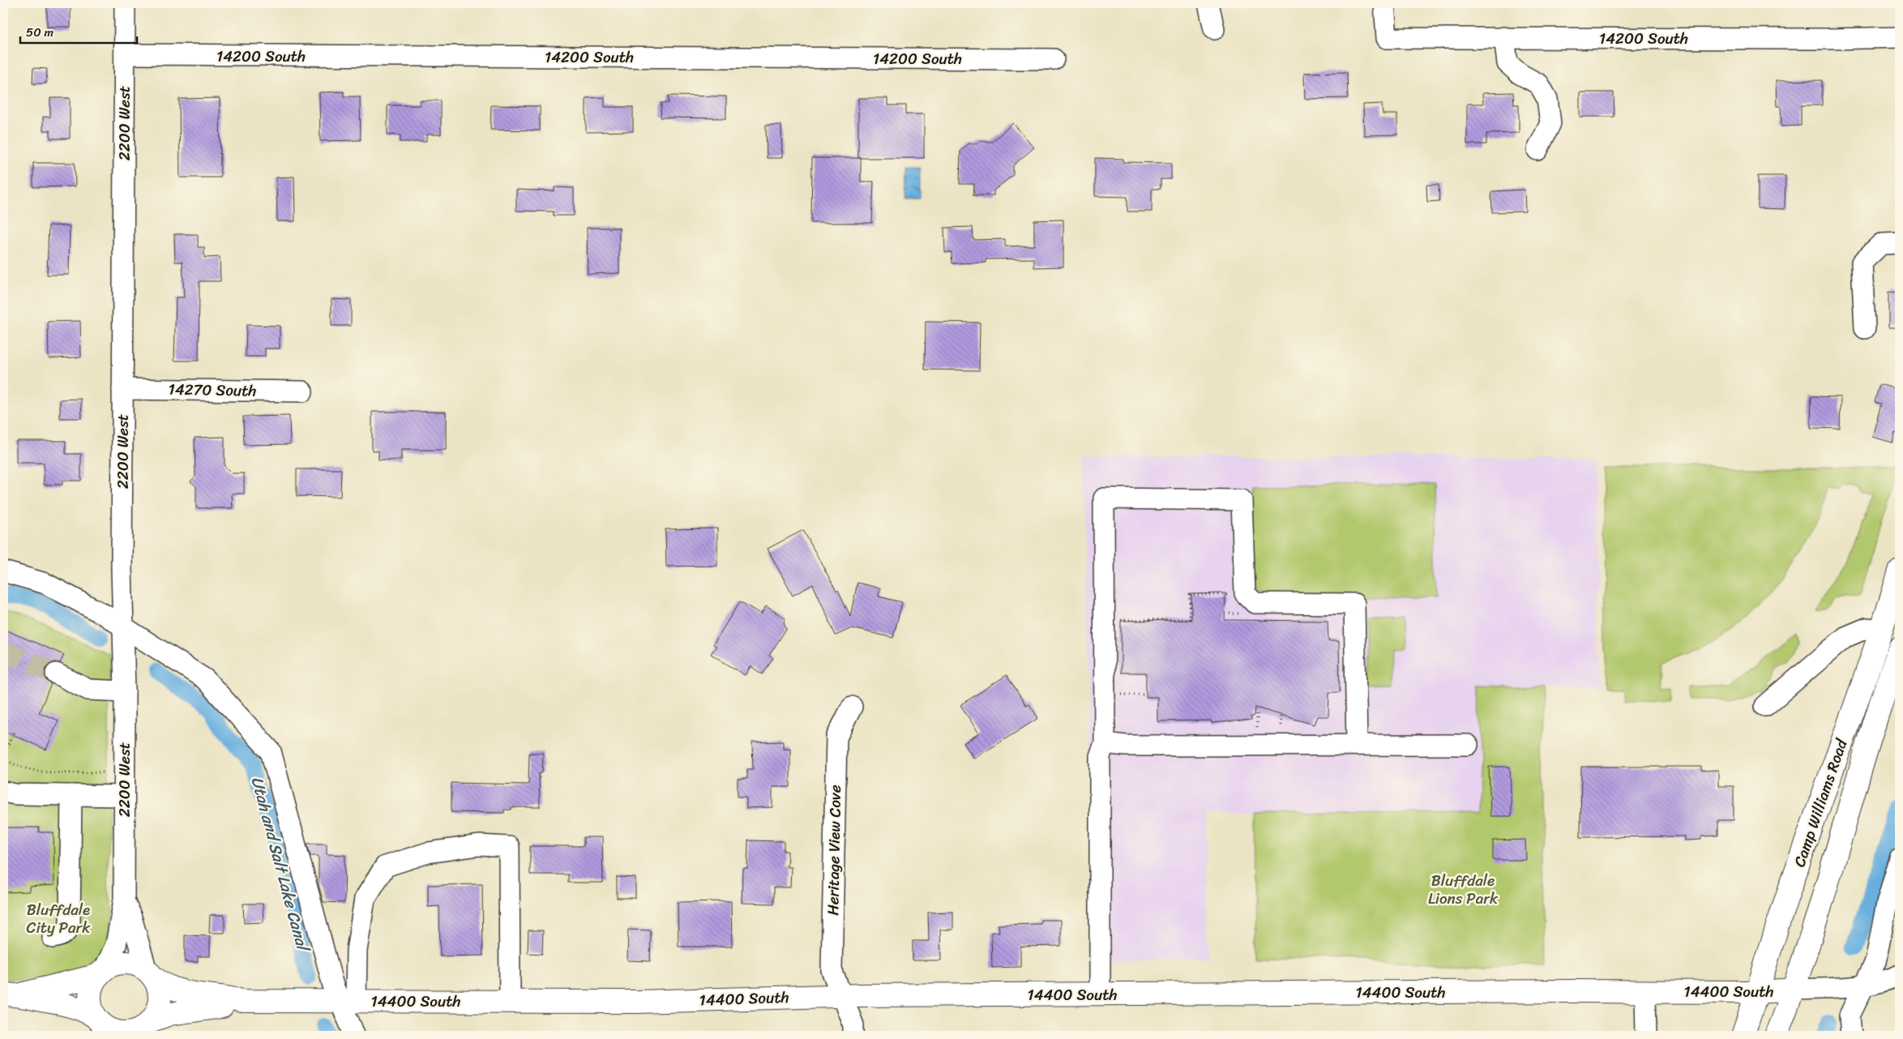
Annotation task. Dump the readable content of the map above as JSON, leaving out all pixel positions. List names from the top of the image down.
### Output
{
  "streets": {
    "main road": ["Camp Williams Road", "14400 South"],
    "street": [
      "14200 South",
      "2200 West",
      "14270 South",
      "Heritage View Cove"
    ]
  },
  "crossings": [
    ["14200 South", "2200 West"],
    ["2200 West", "14270 South"],
    ["2200 West", "14400 South"],
    ["Camp Williams Road", "14400 South"],
    ["Heritage View Cove", "14400 South"]
  ],
  "water": ["Utah and Salt Lake Canal"],
  "parks": ["Bluffdale Lions Park", "Bluffdale City Park"],
  "scale_bar": "50 m"
}
